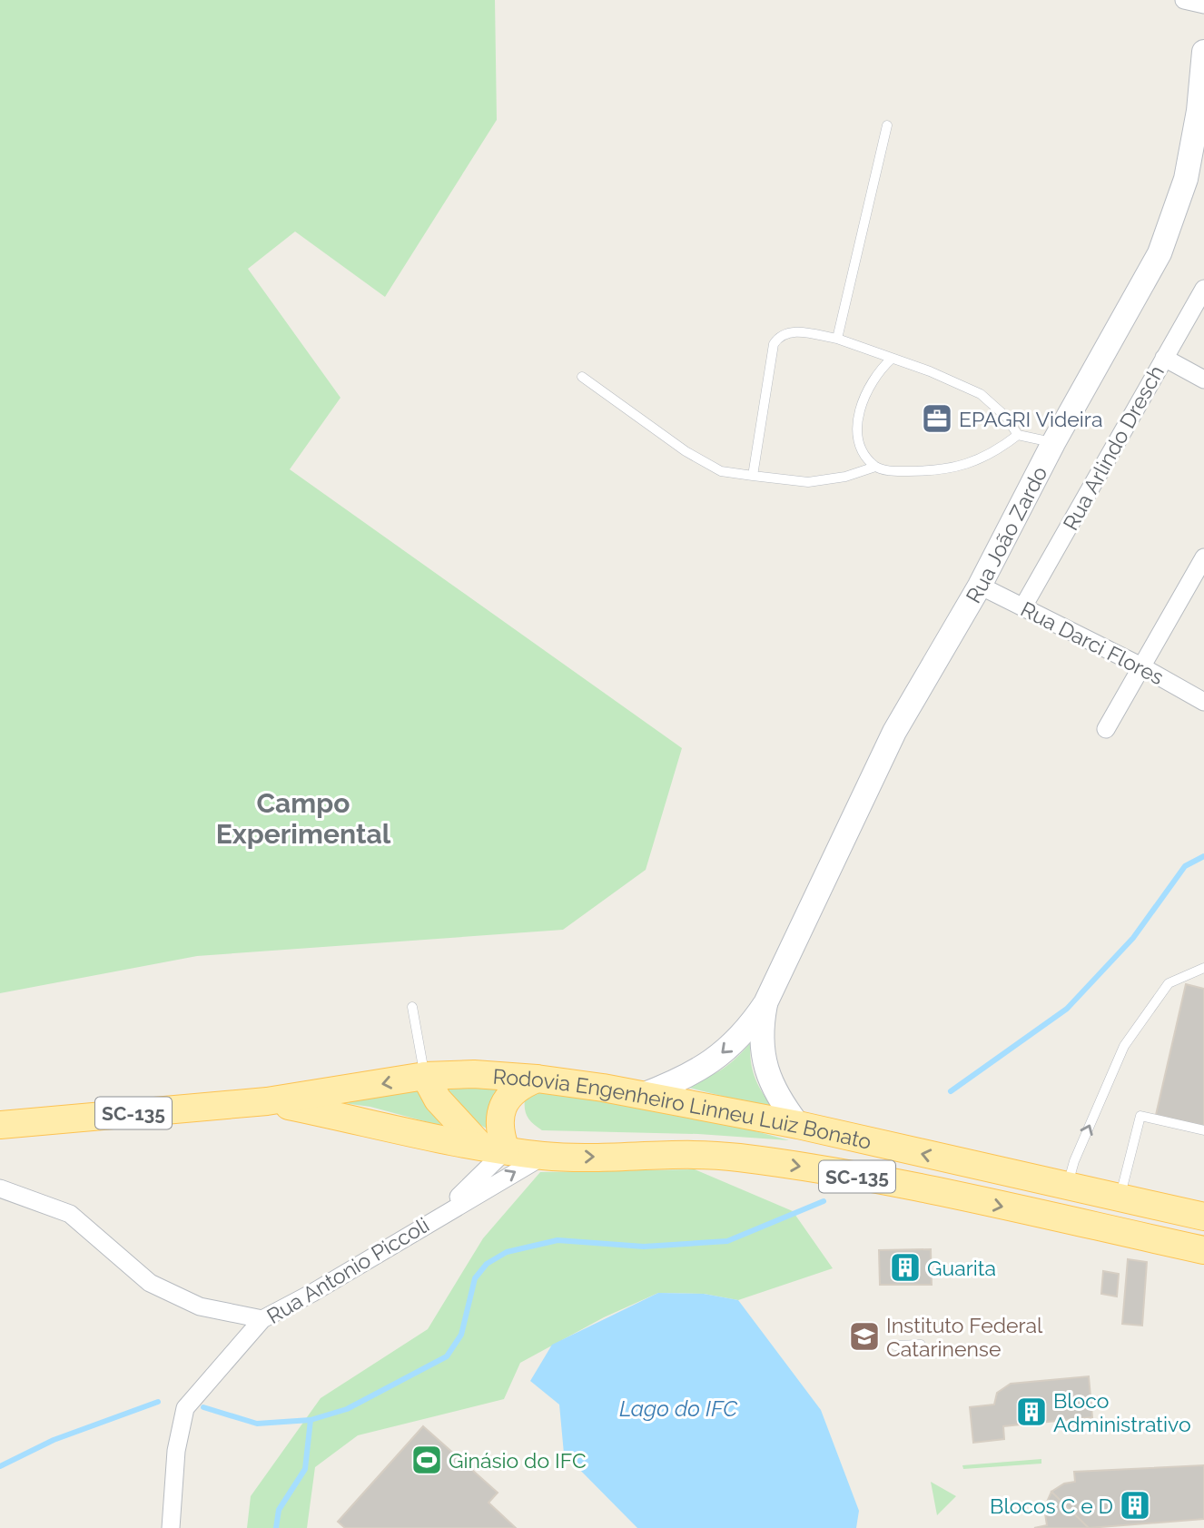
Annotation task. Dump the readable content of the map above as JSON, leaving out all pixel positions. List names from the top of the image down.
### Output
{
  "streets": {
    "main road": ["Rua João Zardo", "Rodovia Engenheiro Linneu Luiz Bonato", "SC-135"],
    "street": ["Rua Arlindo Dresch", "Rua Darci Flores", "Rua Antonio Piccoli"]
  },
  "crossings": [
    ["Rua Arlindo Dresch", "Rua Darci Flores"],
    ["Rua João Zardo", "Rua Darci Flores"],
    ["Rua João Zardo", "Rodovia Engenheiro Linneu Luiz Bonato"]
  ],
  "districts": ["Campo Experimental"],
  "water": ["Lago do IFC"],
  "places": {
    "office": ["EPAGRI Videira"],
    "building": ["Guarita", "Bloco Administrativo", "Blocos C e D"],
    "school or university": ["Instituto Federal Catarinense"],
    "sports": ["Ginásio do IFC"]
  }
}
